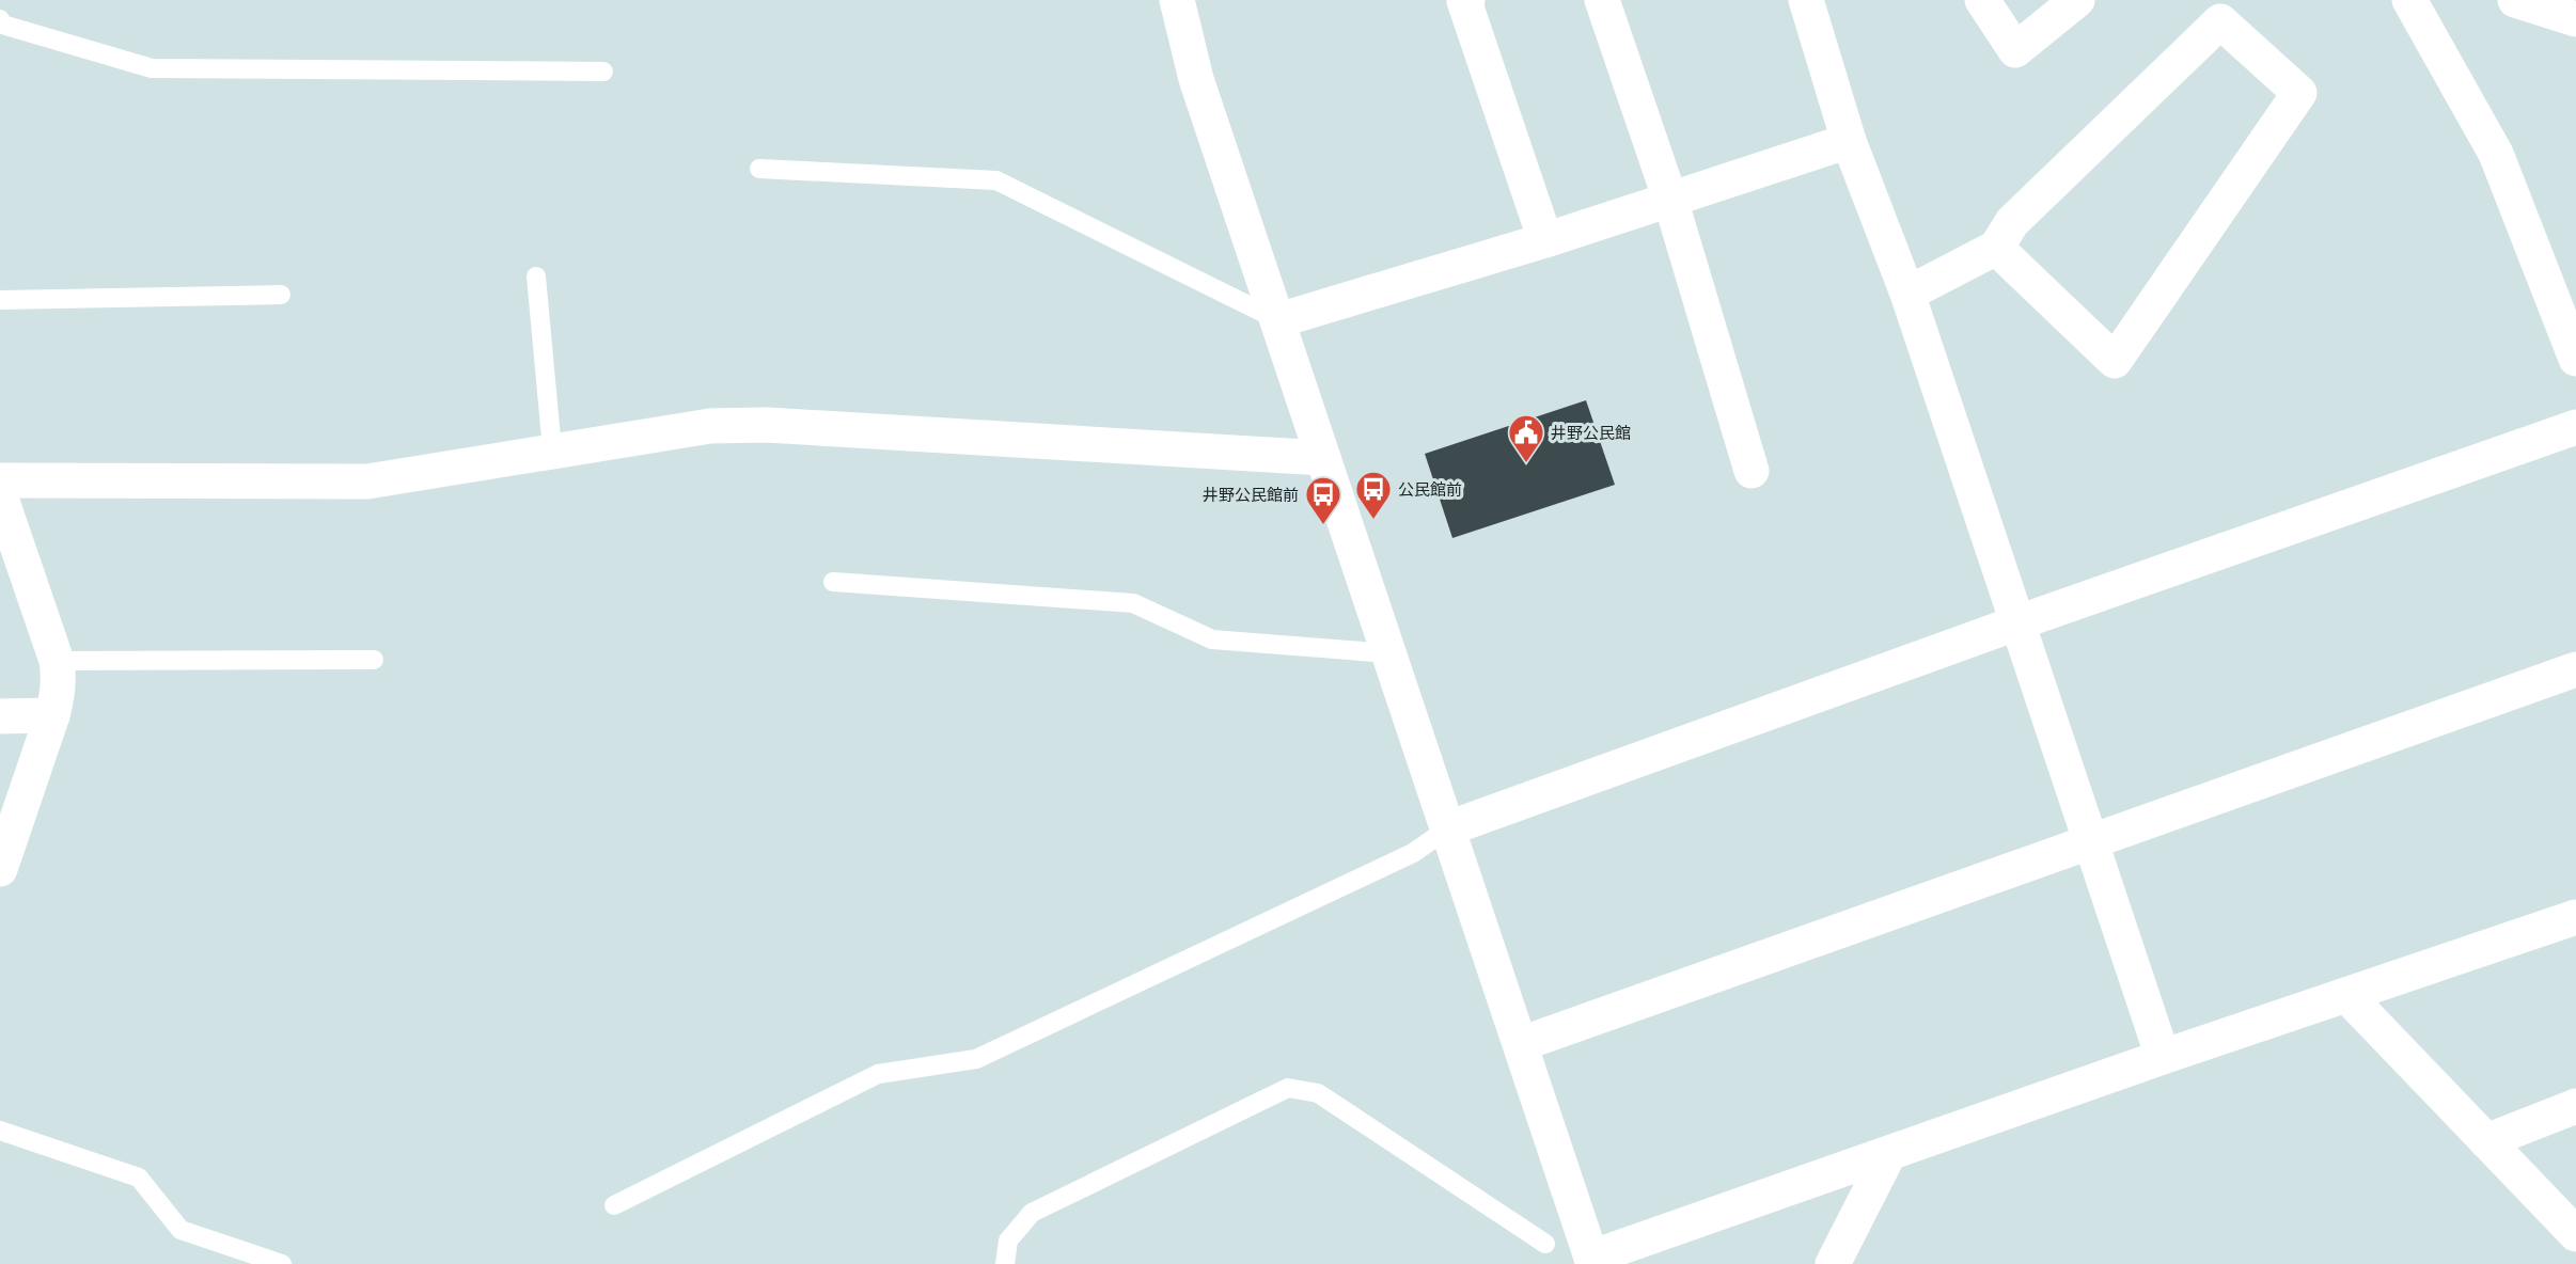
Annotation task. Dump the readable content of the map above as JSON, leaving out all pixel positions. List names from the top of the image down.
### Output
{
  "places": {
    "public building": ["井野公民館"],
    "bus stop": ["公民館前", "井野公民館前"]
  }
}
